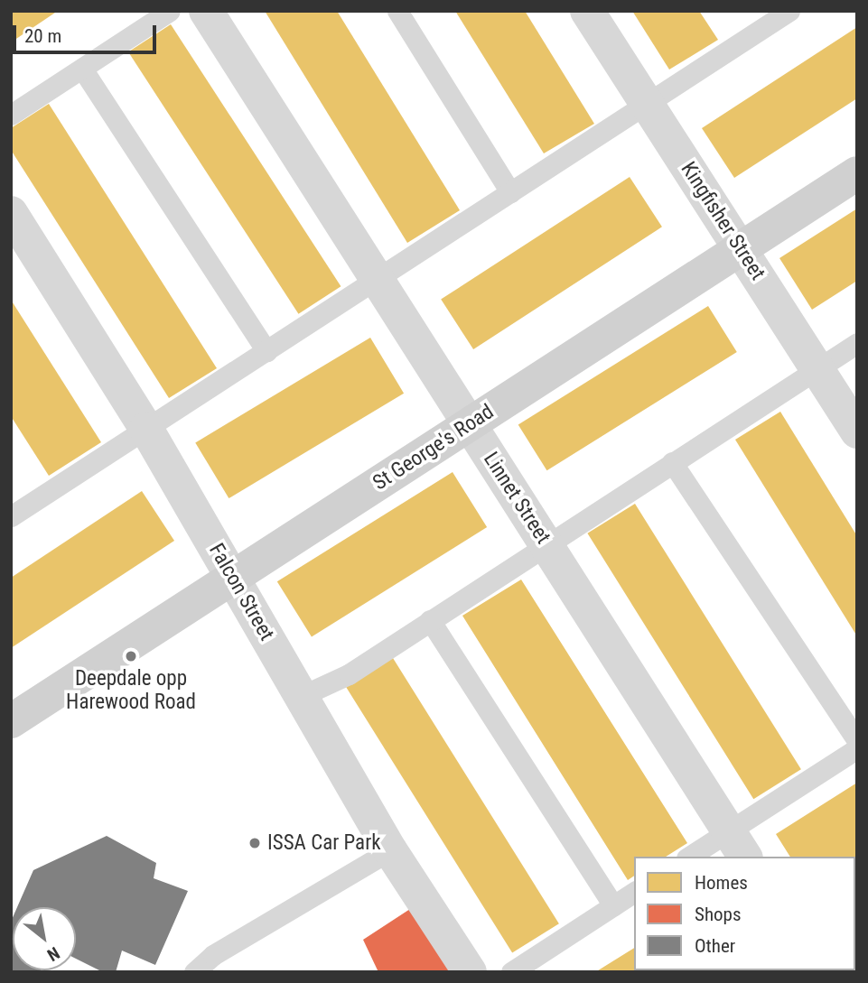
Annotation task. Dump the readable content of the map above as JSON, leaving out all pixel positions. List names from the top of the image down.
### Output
{
  "streets": {
    "street": [
      "Kingfisher Street",
      "St George's Road",
      "Linnet Street",
      "Falcon Street"
    ]
  },
  "crossings": [
    ["Kingfisher Street", "St George's Road"],
    ["St George's Road", "Linnet Street"],
    ["St George's Road", "Falcon Street"]
  ],
  "places": ["Deepdale opp Harewood Road", "ISSA Car Park"],
  "legend": ["Homes", "Shops", "Other"],
  "scale_bar": "20 m",
  "north": "bottom right"
}
